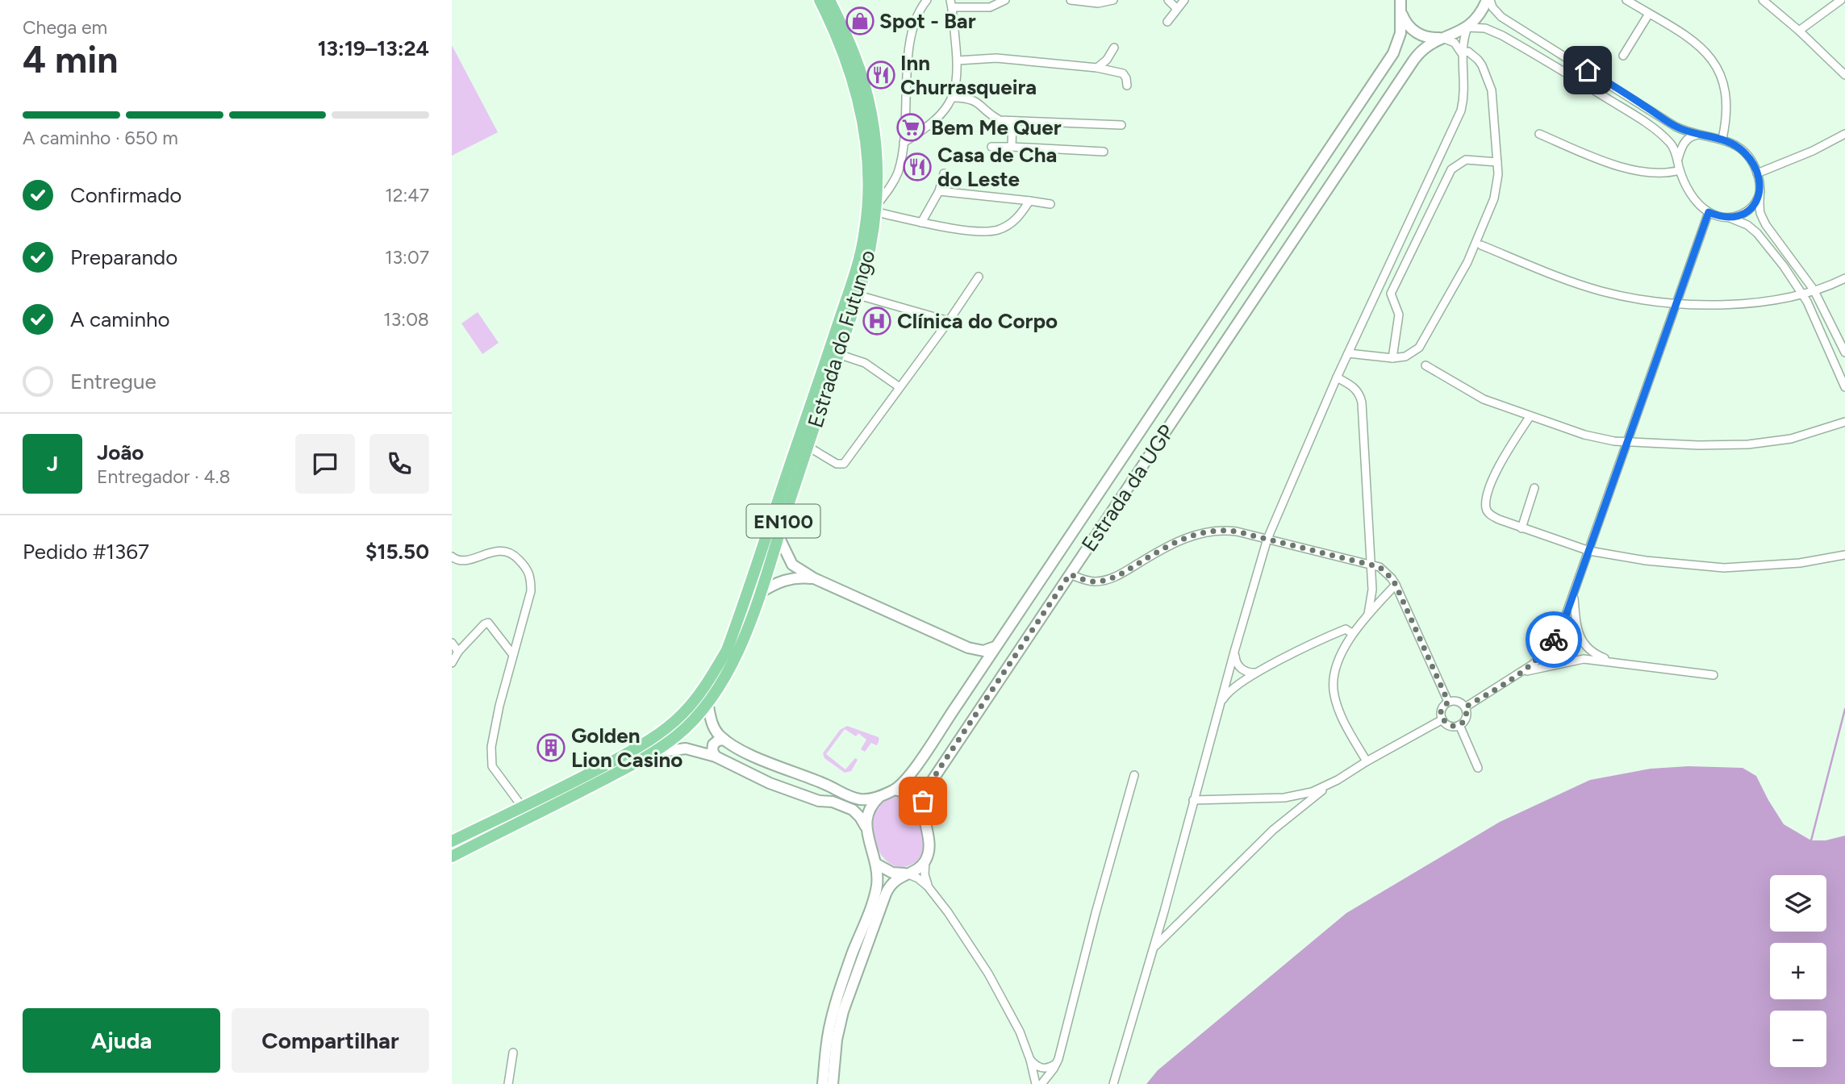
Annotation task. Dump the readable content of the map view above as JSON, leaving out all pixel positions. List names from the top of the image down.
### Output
{
  "streets": {
    "main road": ["Estrada do Futungo", "Estrada da UGP", "EN100"]
  },
  "places": {
    "shop": ["Spot - Bar"],
    "restaurant": ["Inn Churrasqueira", "Casa de Cha do Leste"],
    "supermarket": ["Bem Me Quer"],
    "hospital": ["Clínica do Corpo"],
    "building": ["Golden Lion Casino"]
  },
  "page": {
    "heading": ["4 min", "Chega em", "13:19–13:24"],
    "panel": [
      "João",
      "Entregador · 4.8",
      "Pedido #1367",
      "$15.50"
    ],
    "bar": "A caminho · 650 m",
    "list": [
      ["Confirmado", "12:47"],
      ["Preparando", "13:07"],
      ["A caminho", "13:08"],
      "Entregue"
    ],
    "round": "J",
    "map_buttons": ["+", "−"],
    "buttons": ["Ajuda", "Compartilhar"]
  }
}
